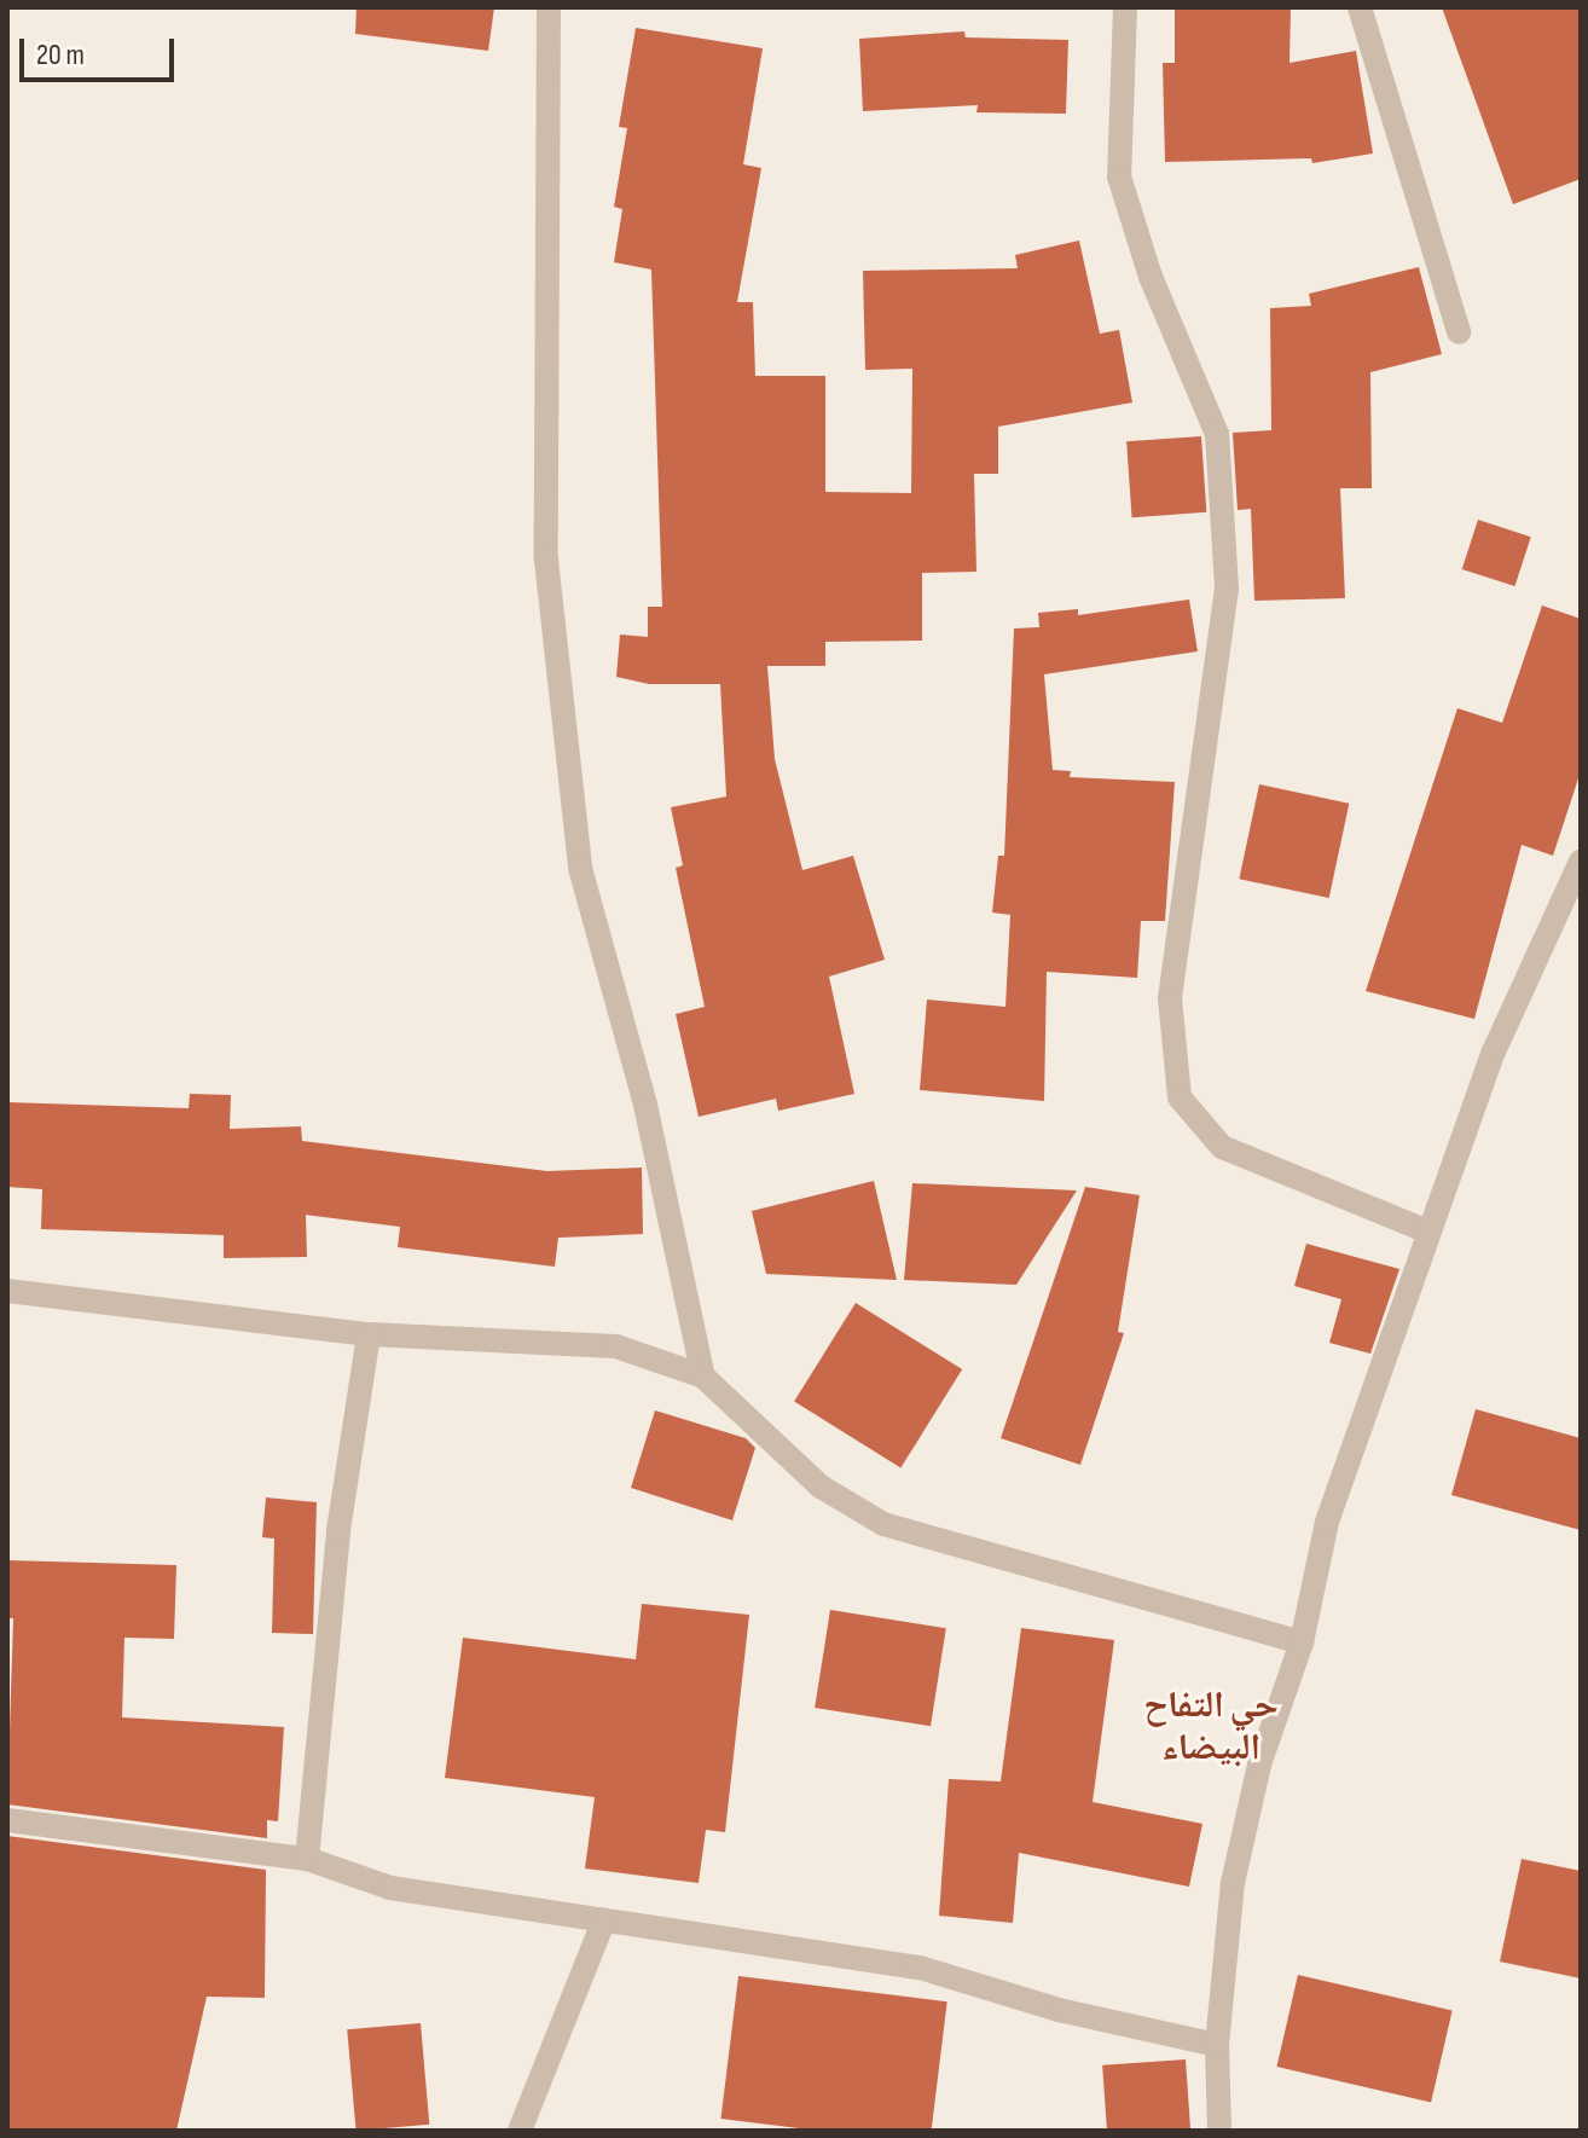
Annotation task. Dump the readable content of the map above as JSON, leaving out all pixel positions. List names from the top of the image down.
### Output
{
  "districts": ["حي التفاح البيضاء"],
  "scale_bar": "20 m"
}
